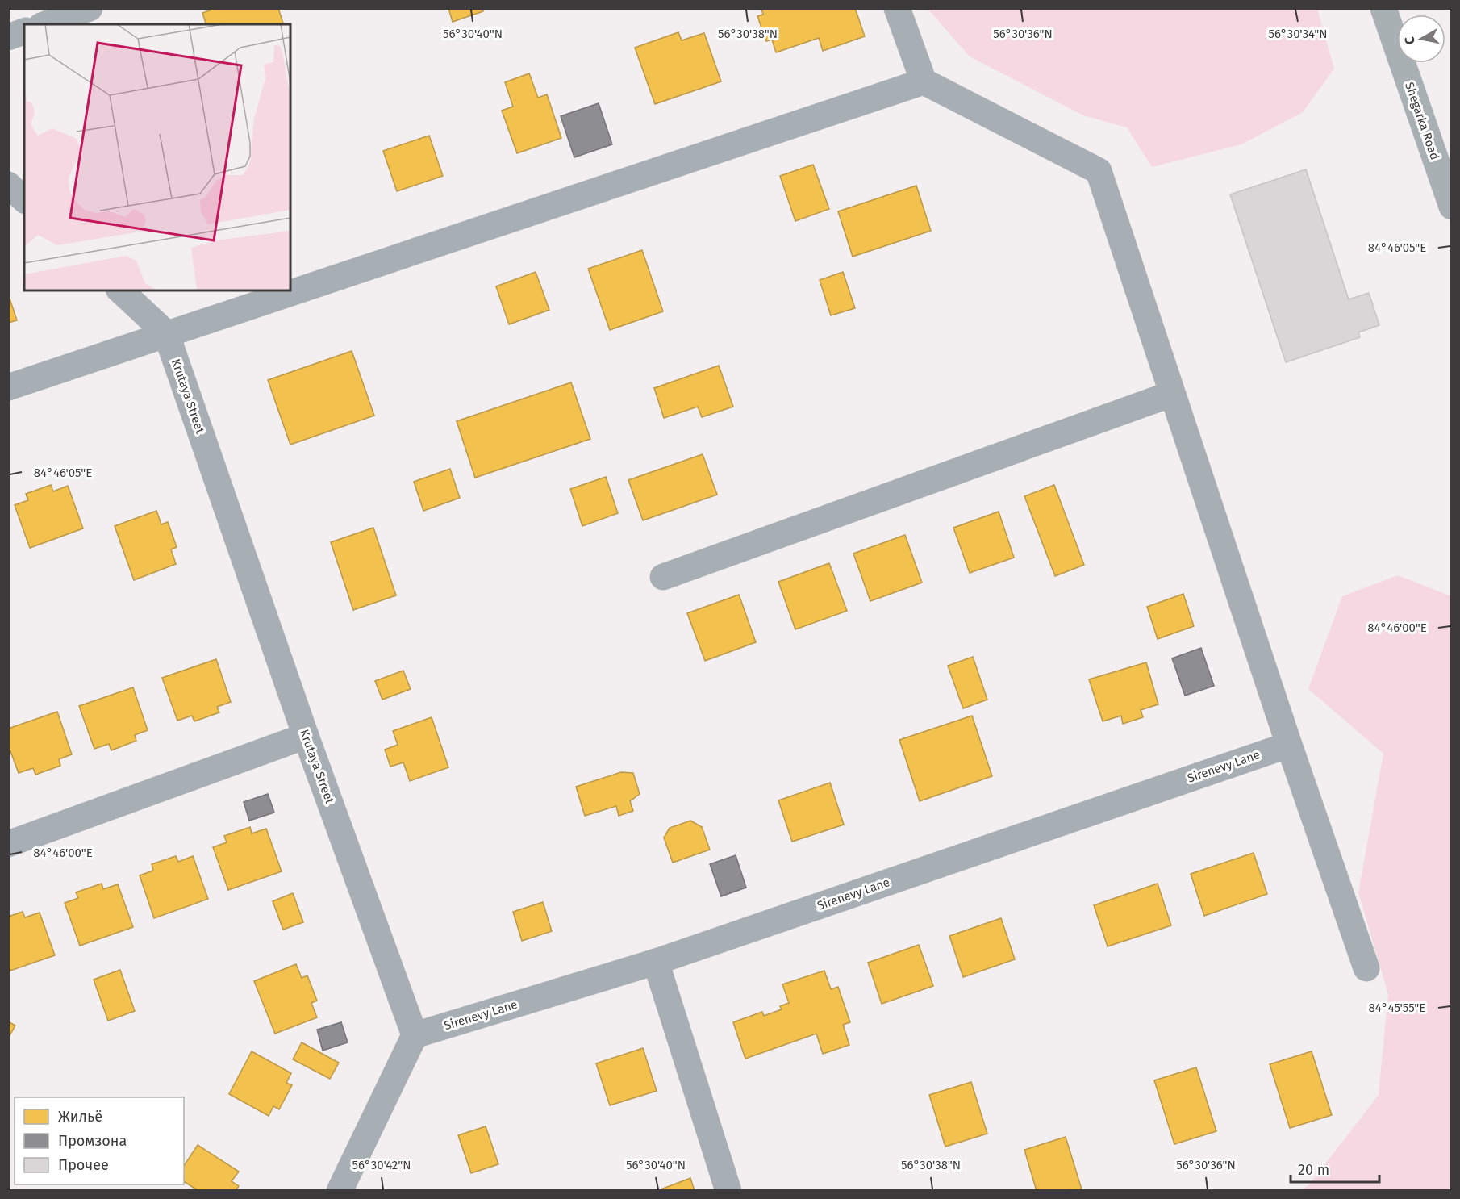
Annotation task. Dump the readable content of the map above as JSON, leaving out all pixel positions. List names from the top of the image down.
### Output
{
  "streets": {
    "main road": ["Shegarka Road"],
    "street": ["Krutaya Street", "Sirenevy Lane"]
  },
  "crossings": [
    ["Krutaya Street", "Sirenevy Lane"]
  ],
  "legend": ["Жильё", "Промзона", "Прочее"],
  "scale_bar": "20 m",
  "north": "left",
  "coordinates": [
    "56°30'34\"N",
    "56°30'40\"N",
    "56°30'38\"N",
    "56°30'36\"N",
    "84°46'05\"E",
    "84°46'00\"E",
    "84°45'55\"E",
    "56°30'42\"N"
  ]
}
